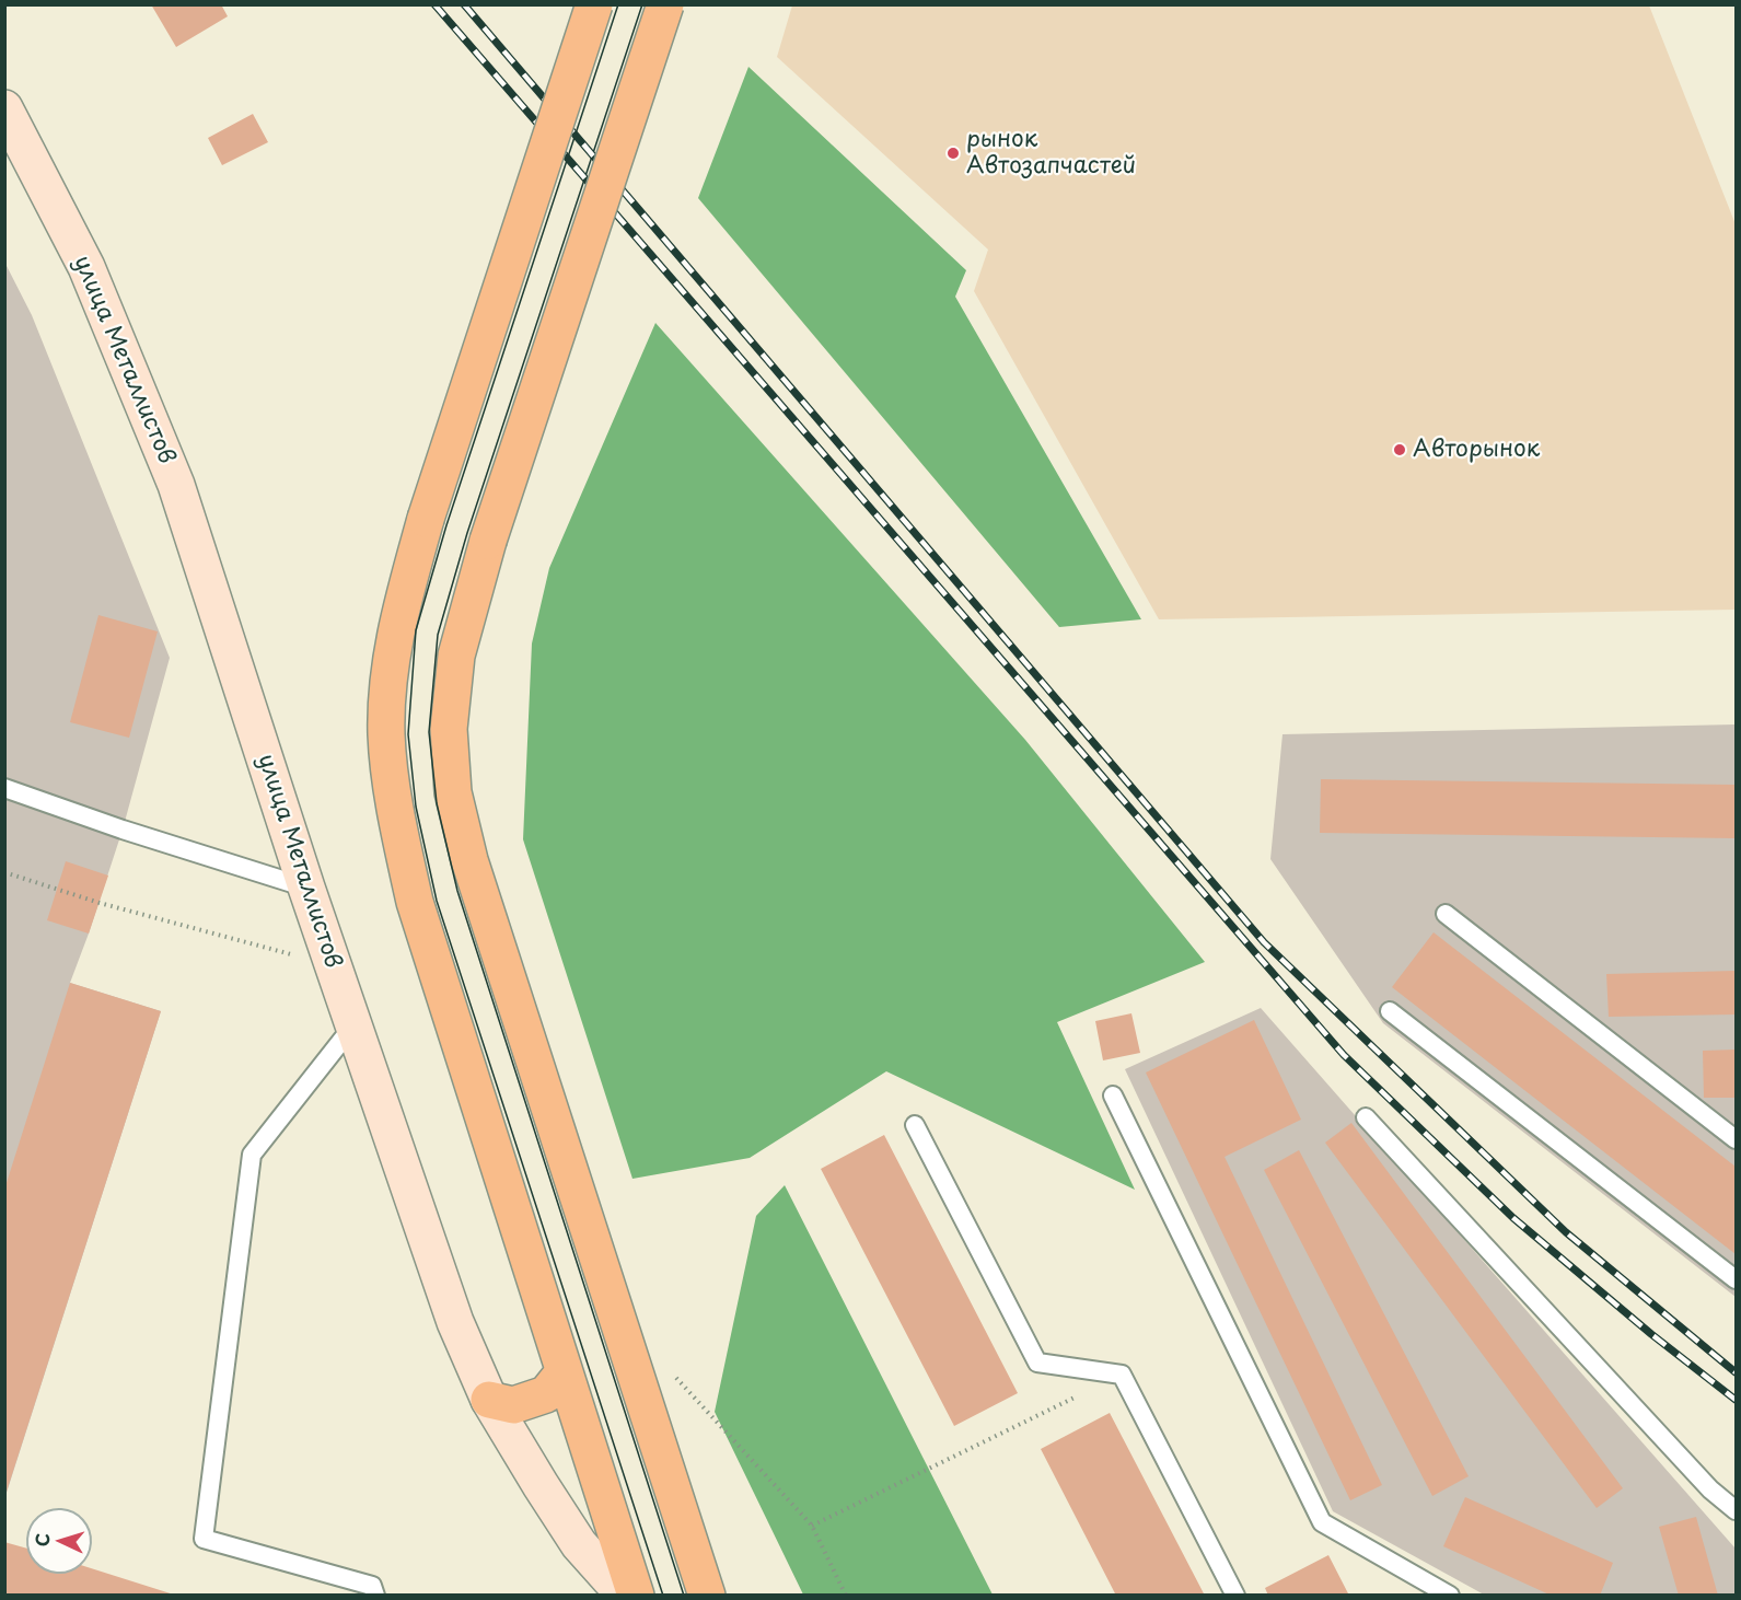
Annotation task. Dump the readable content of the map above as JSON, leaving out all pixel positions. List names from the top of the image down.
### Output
{
  "streets": {
    "main road": ["улица Металлистов"]
  },
  "places": ["рынок Автозапчастей", "Авторынок"],
  "north": "left"
}
